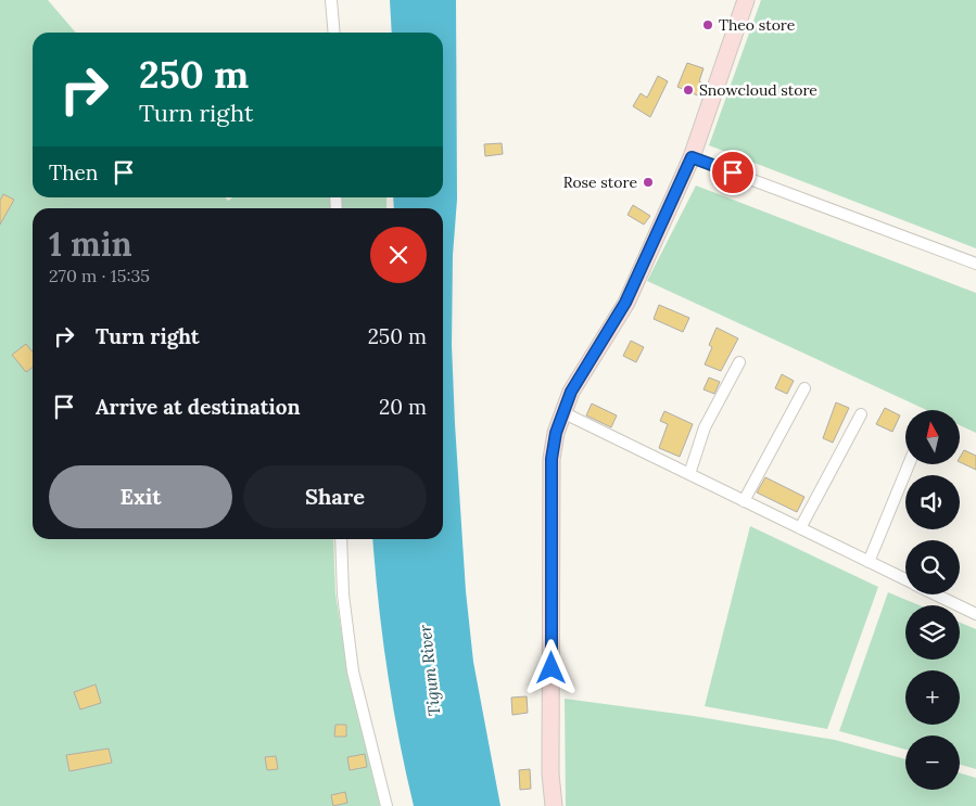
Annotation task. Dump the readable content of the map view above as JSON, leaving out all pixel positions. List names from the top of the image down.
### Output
{
  "water": ["Tigum River"],
  "places": ["Theo store", "Snowcloud store", "Rose store"],
  "north": "top",
  "page": {
    "turn": ["250 m", "Turn right"],
    "then": "Then",
    "heading": ["1 min", "270 m · 15:35"],
    "list": [
      {
        "name": "Turn right",
        "value": "250 m"
      },
      {
        "name": "Arrive at destination",
        "value": "20 m"
      }
    ],
    "map_buttons": ["+", "−"],
    "buttons": ["Exit", "Share"]
  }
}
